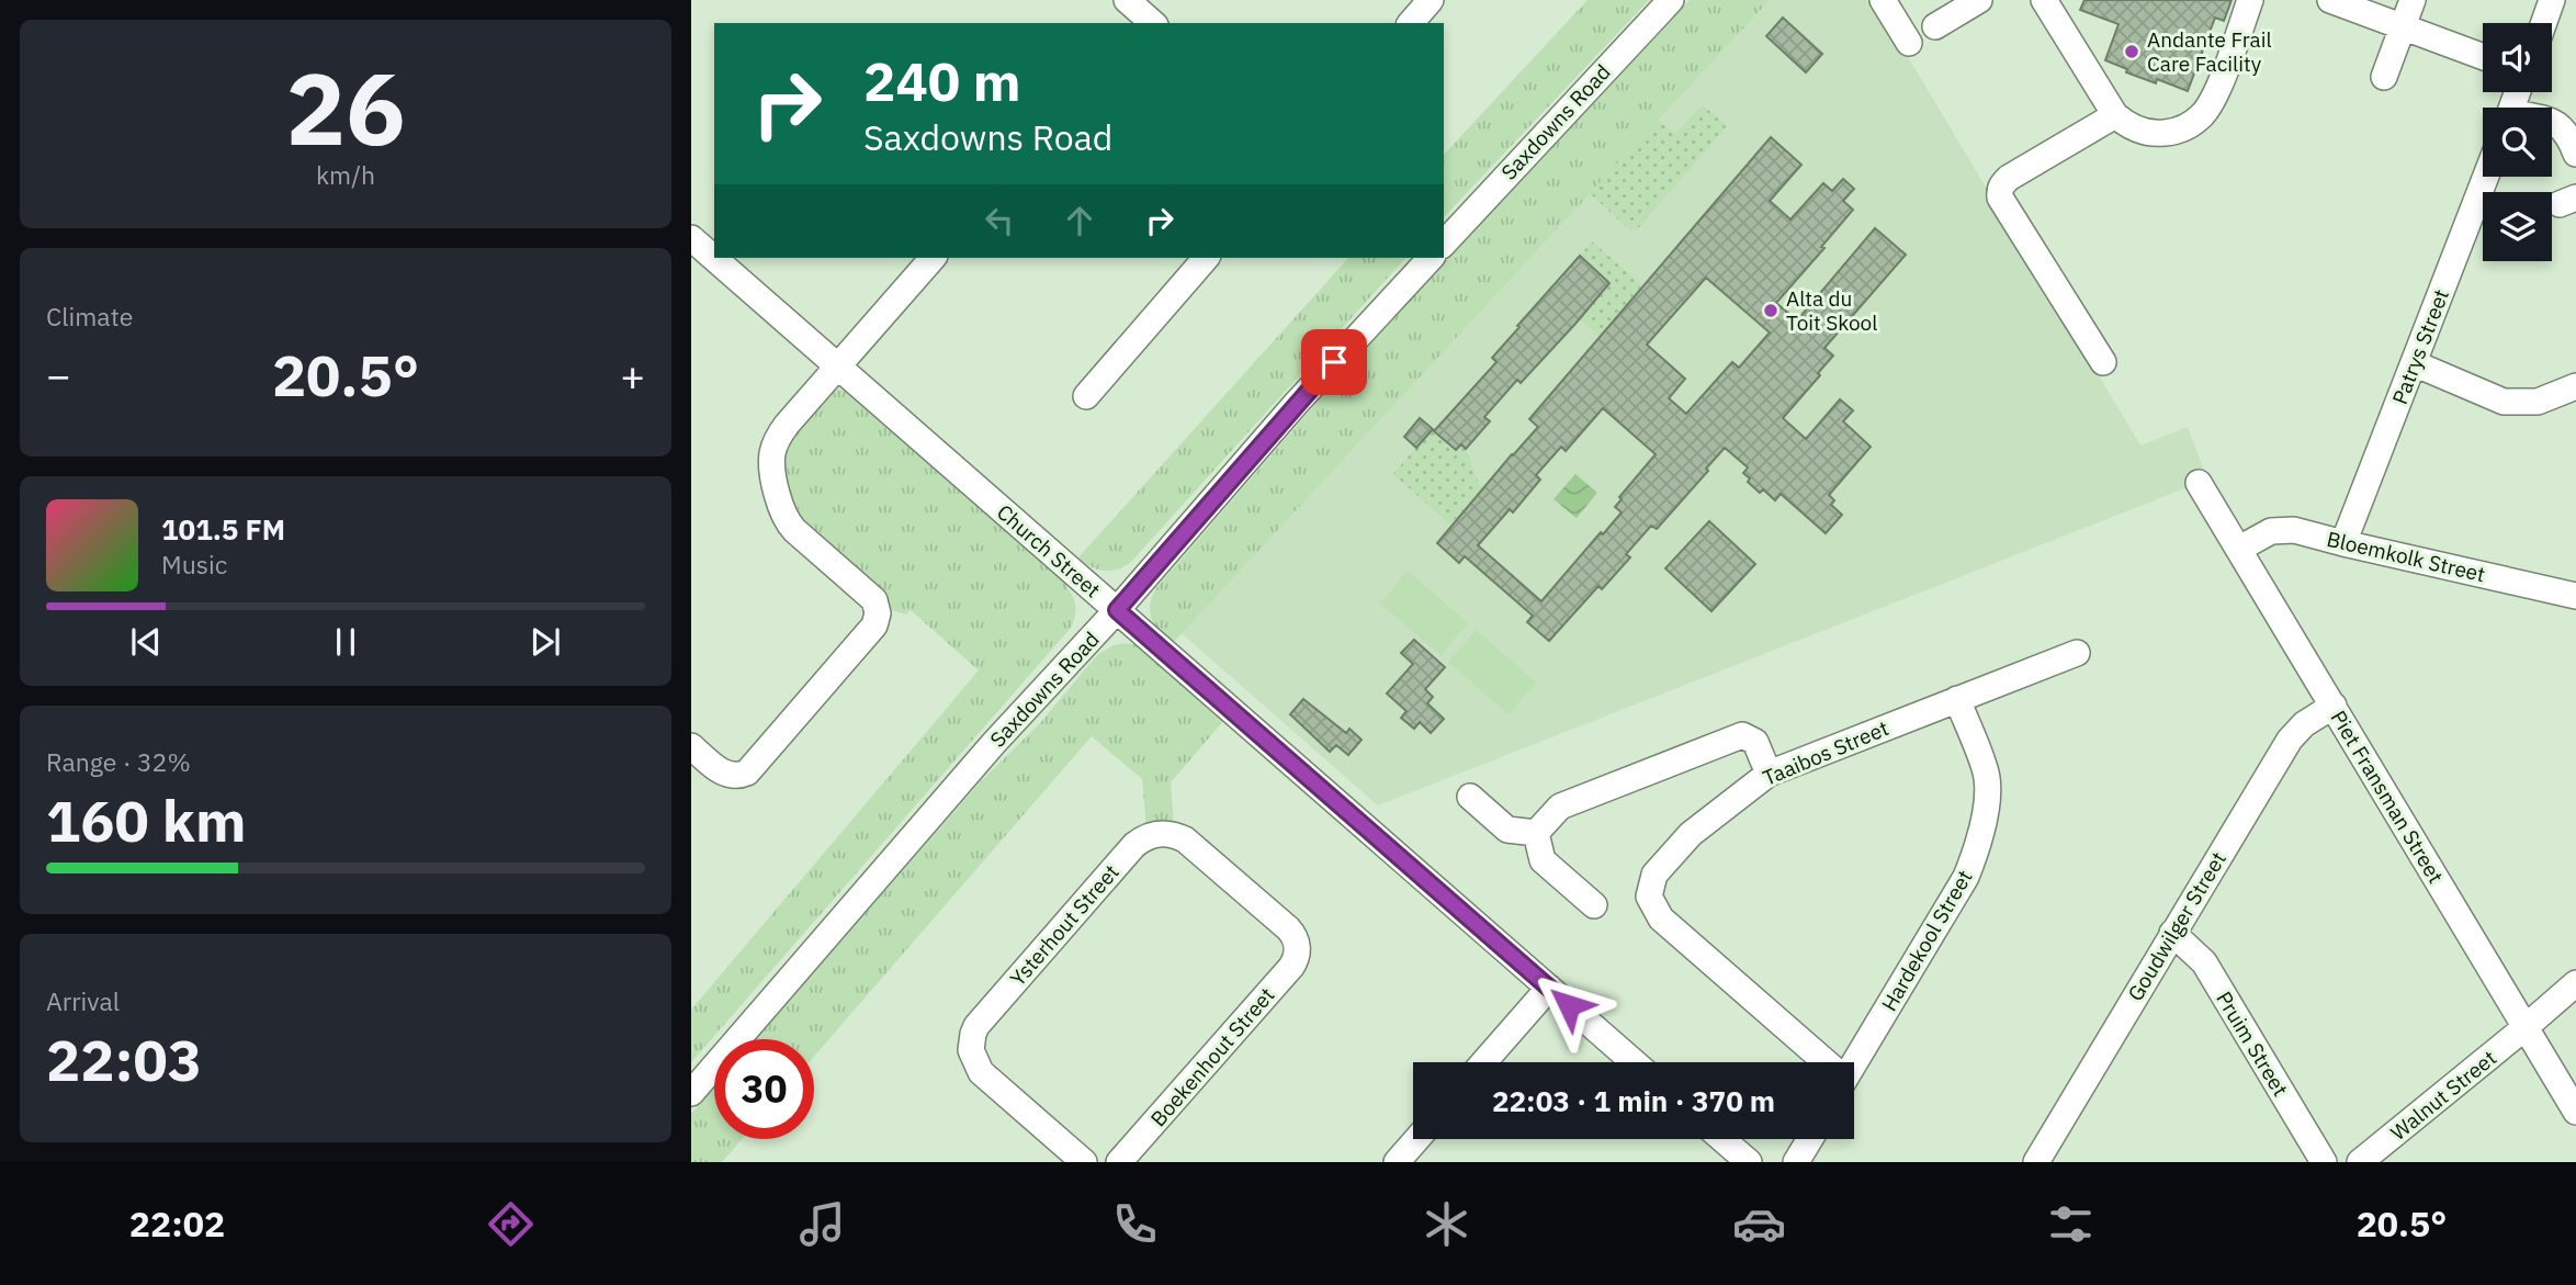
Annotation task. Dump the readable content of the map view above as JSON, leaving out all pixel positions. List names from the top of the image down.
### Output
{
  "streets": {
    "street": [
      "Saxdowns Road",
      "Patrys Street",
      "Church Street",
      "Bloemkolk Street",
      "Taaibos Street",
      "Piet Fransman Street",
      "Ysterhout Street",
      "Goudwilger Street",
      "Hardekool Street",
      "Pruim Street",
      "Boekenhout Street",
      "Walnut Street"
    ]
  },
  "crossings": [
    ["Saxdowns Road", "Church Street"],
    ["Patrys Street", "Bloemkolk Street"],
    ["Bloemkolk Street", "Piet Fransman Street"],
    ["Taaibos Street", "Hardekool Street"],
    ["Piet Fransman Street", "Goudwilger Street"],
    ["Piet Fransman Street", "Walnut Street"],
    ["Ysterhout Street", "Boekenhout Street"],
    ["Goudwilger Street", "Pruim Street"]
  ],
  "places": ["Andante Frail Care Facility", "Alta du Toit Skool"],
  "page": {
    "tile": [
      ["26", "km/h"],
      "Climate",
      ["Range · 32%", "160 km"],
      ["Arrival", "22:03"]
    ],
    "turn": ["240 m", "Saxdowns Road"],
    "heat": ["−", "20.5°", "+"],
    "song": ["101.5 FM", "Music"],
    "limit": "30",
    "trip": "22:03 · 1 min · 370 m",
    "tabs": ["22:02", "20.5°"]
  }
}
